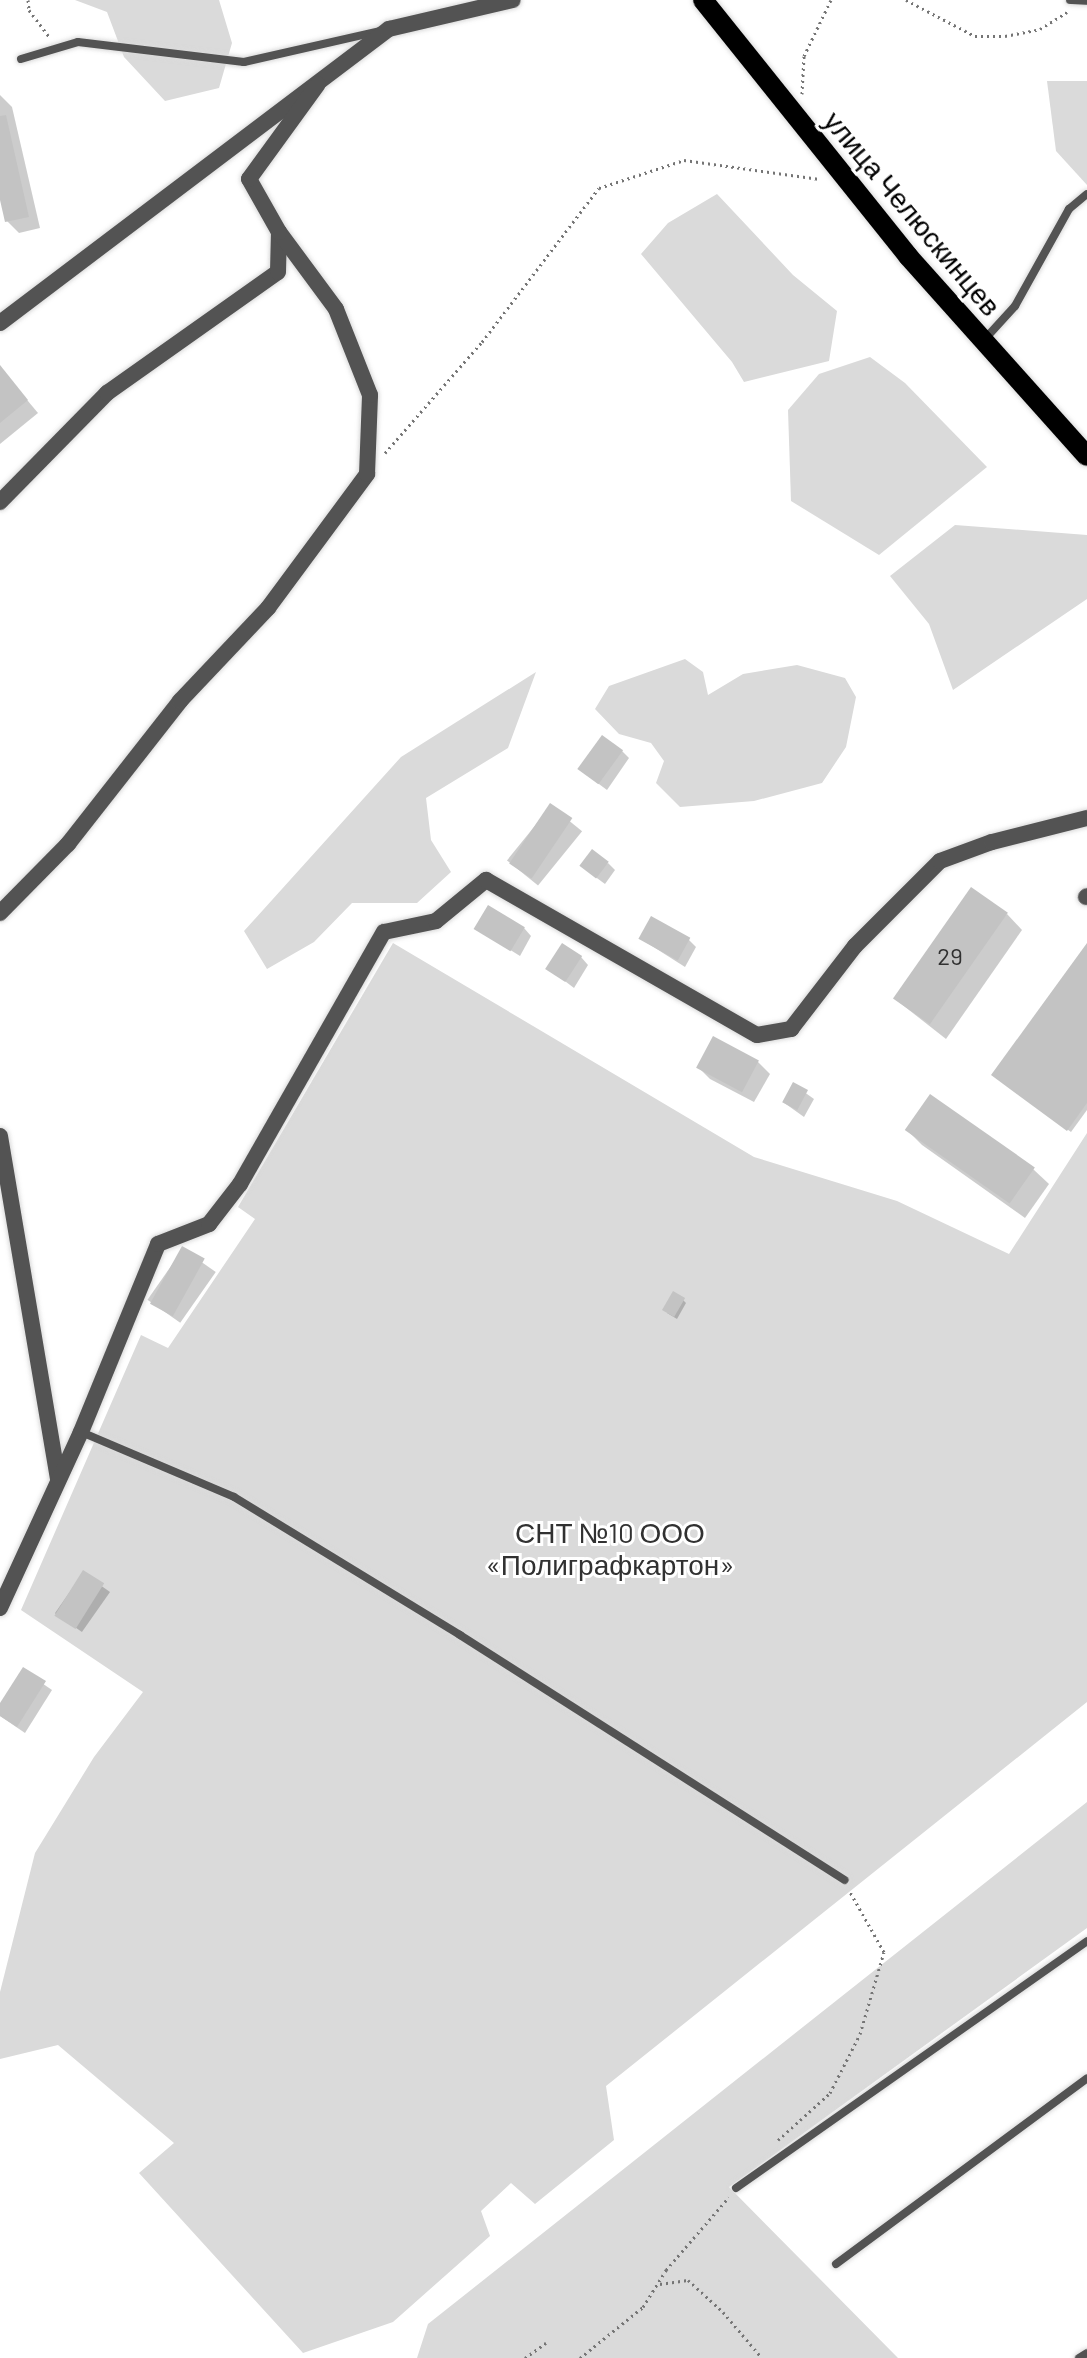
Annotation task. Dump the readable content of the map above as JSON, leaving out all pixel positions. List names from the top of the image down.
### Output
{
  "streets": {
    "main road": ["улица Челюскинцев"]
  },
  "parks": ["СНТ №10 ООО «Полиграфкартон»"],
  "house_numbers": ["29"]
}
